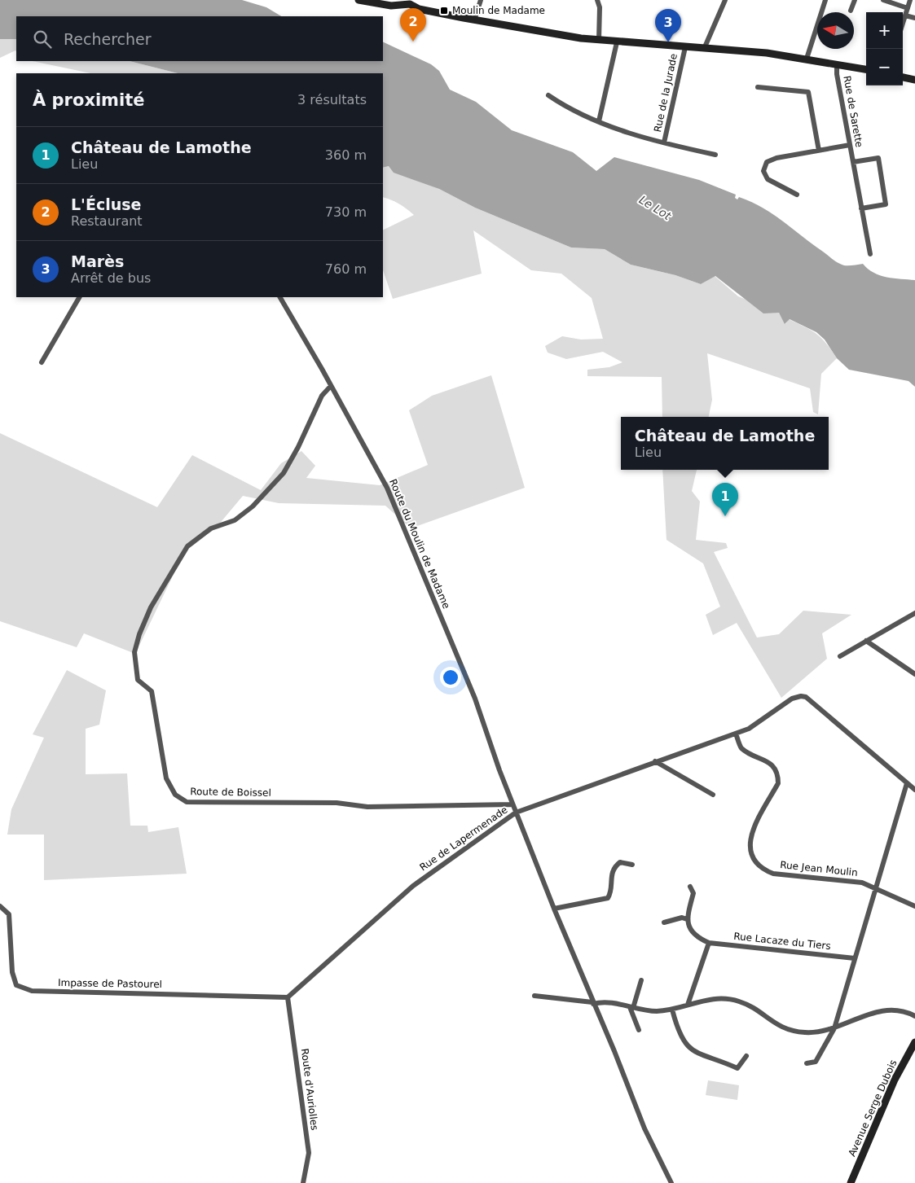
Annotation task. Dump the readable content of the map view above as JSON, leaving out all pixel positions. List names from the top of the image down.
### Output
{
  "streets": {
    "main road": ["Avenue Serge Dubois"],
    "street": [
      "Rue de la Jurade",
      "Rue de Sarette",
      "Route du Moulin de Madame",
      "Route de Boissel",
      "Rue de Lapermenade",
      "Rue Jean Moulin",
      "Rue Lacaze du Tiers",
      "Impasse de Pastourel",
      "Route d'Auriolles"
    ]
  },
  "crossings": [
    ["Route du Moulin de Madame", "Route de Boissel"],
    ["Route du Moulin de Madame", "Rue de Lapermenade"],
    ["Rue de Lapermenade", "Impasse de Pastourel"],
    ["Rue de Lapermenade", "Route d'Auriolles"],
    ["Impasse de Pastourel", "Route d'Auriolles"]
  ],
  "water": ["Le Lot"],
  "places": {
    "transit": ["Moulin de Madame"]
  },
  "north": "left",
  "page": {
    "pins": ["2", "3", "1"],
    "map_buttons": ["+", "−"],
    "search": "Rechercher",
    "heading": ["À proximité", "3 résultats"],
    "list": [
      {
        "mark": "1",
        "name": "Château de Lamothe",
        "note": "Lieu",
        "value": "360 m"
      },
      {
        "mark": "2",
        "name": "L'Écluse",
        "note": "Restaurant",
        "value": "730 m"
      },
      {
        "mark": "3",
        "name": "Marès",
        "note": "Arrêt de bus",
        "value": "760 m"
      }
    ],
    "popup": ["Château de Lamothe", "Lieu"]
  }
}
